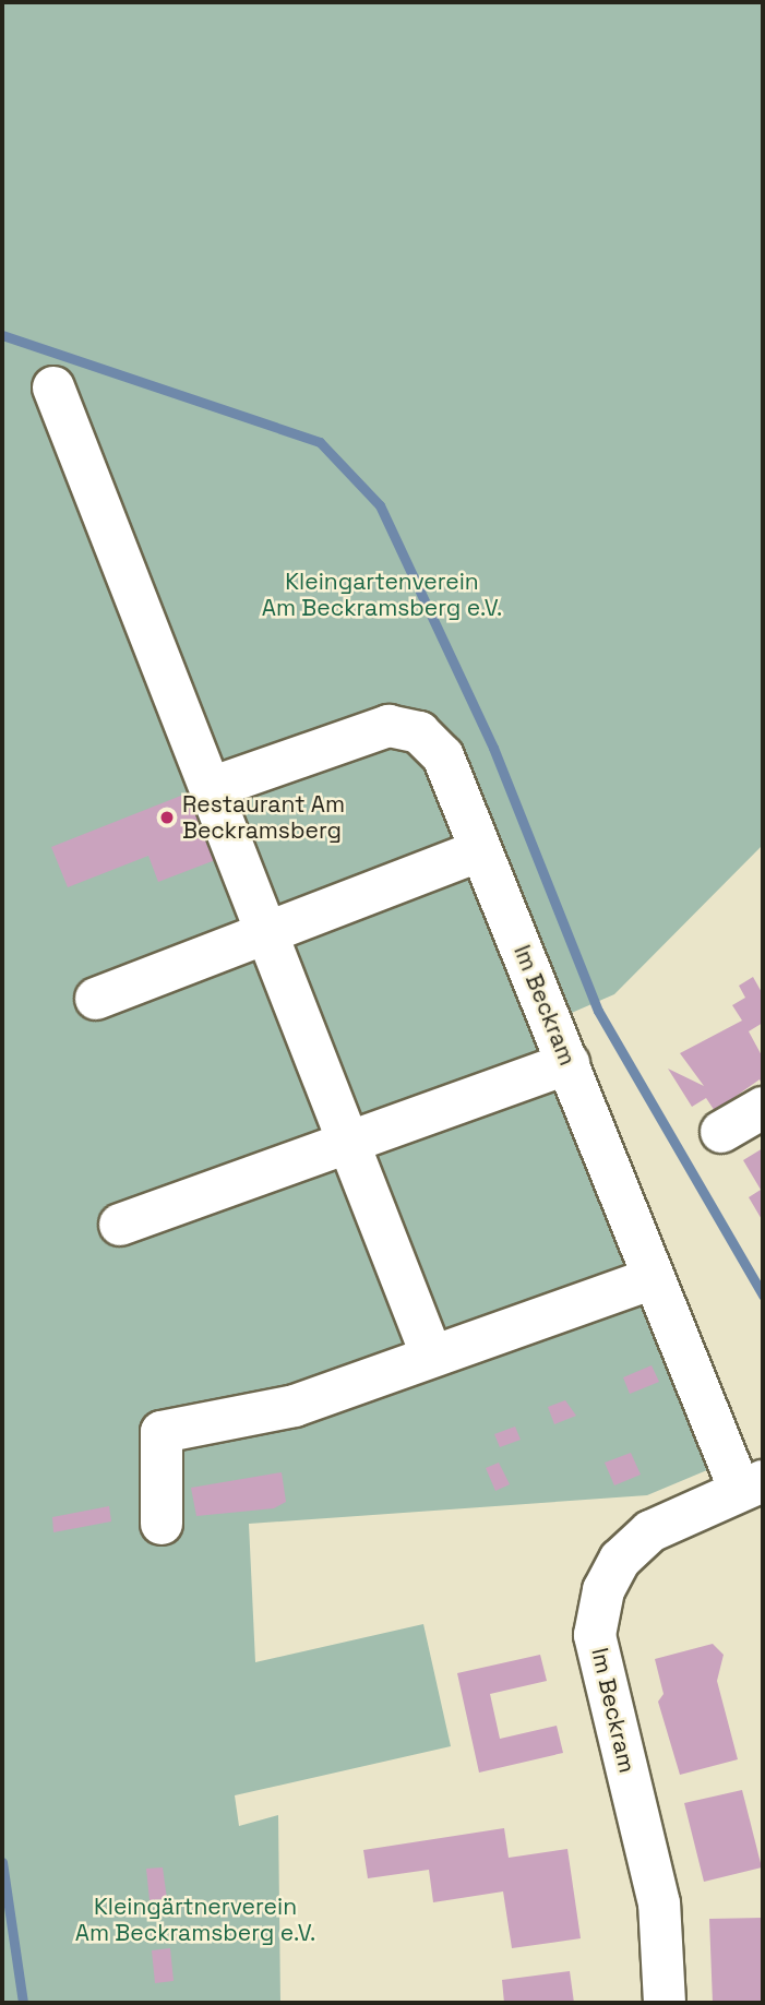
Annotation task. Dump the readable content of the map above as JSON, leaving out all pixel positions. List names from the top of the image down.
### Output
{
  "streets": {
    "street": ["Im Beckram"]
  },
  "parks": ["Kleingartenverein Am Beckramsberg e.V.", "Kleingärtnerverein Am Beckramsberg e.V."],
  "places": ["Restaurant Am Beckramsberg"]
}
